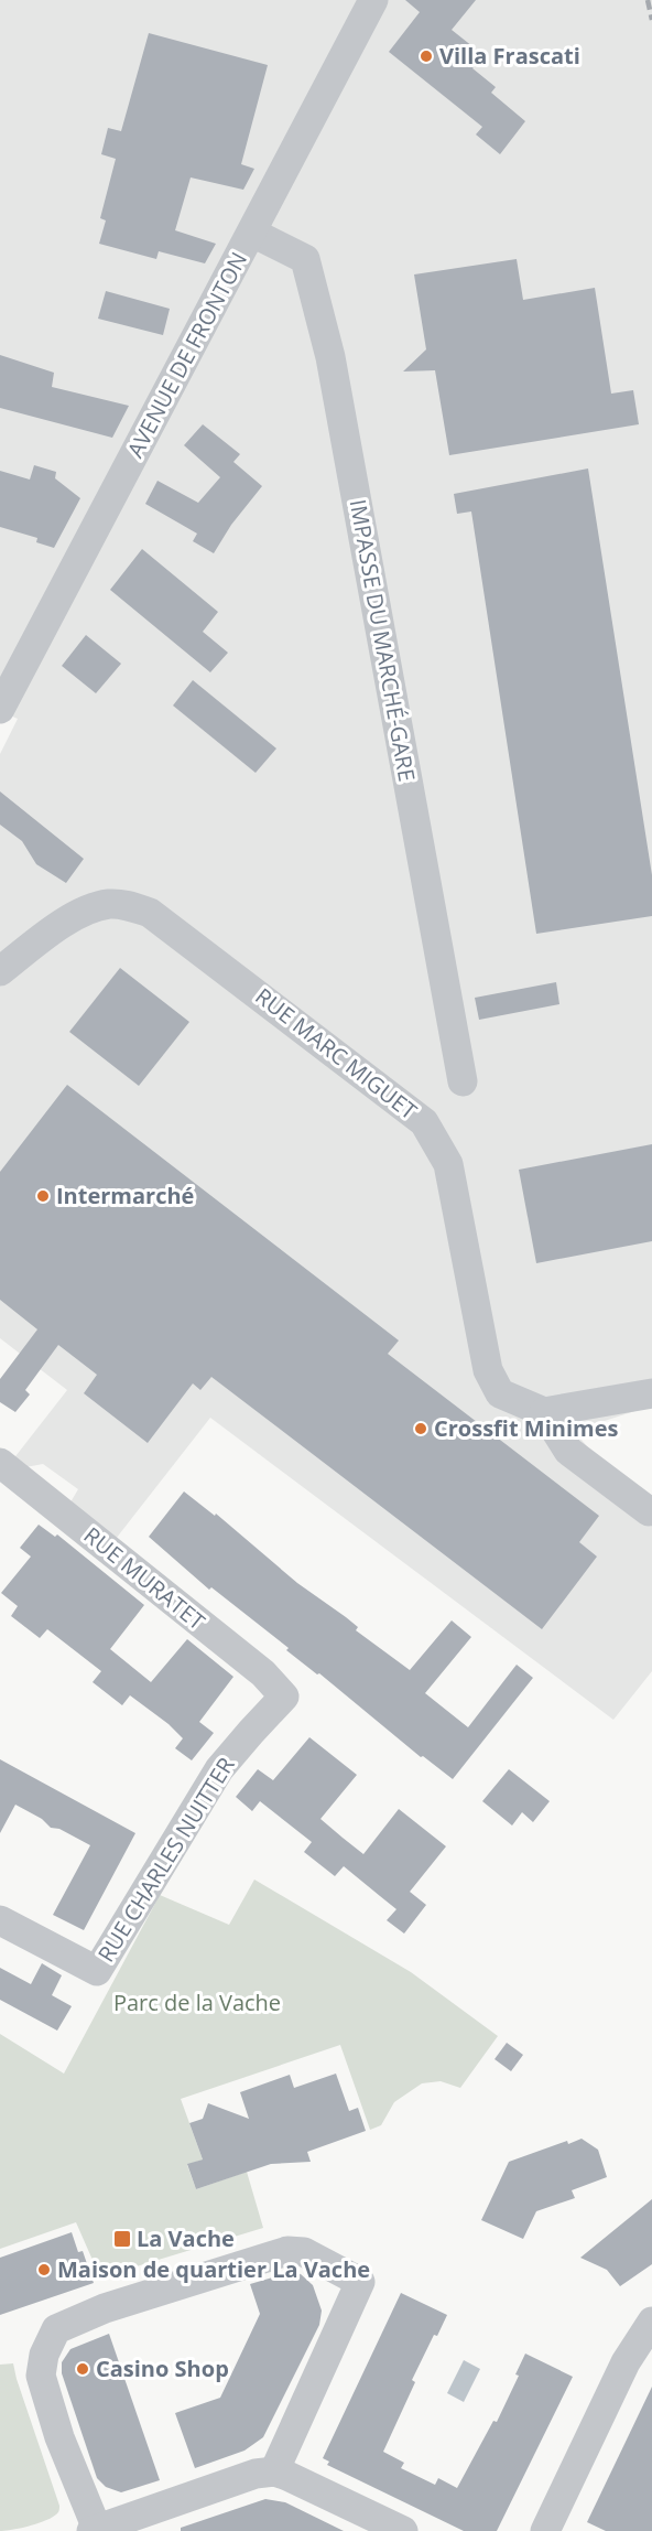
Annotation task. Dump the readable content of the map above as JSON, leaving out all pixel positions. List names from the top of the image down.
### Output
{
  "streets": {
    "street": [
      "AVENUE DE FRONTON",
      "IMPASSE DU MARCHÉ-GARE",
      "RUE MARC MIGUET",
      "RUE MURATET",
      "RUE CHARLES NUITTER"
    ]
  },
  "crossings": [
    ["AVENUE DE FRONTON", "IMPASSE DU MARCHÉ-GARE"],
    ["RUE MURATET", "RUE CHARLES NUITTER"]
  ],
  "parks": ["Parc de la Vache"],
  "places": {
    "other": [
      "Villa Frascati",
      "Intermarché",
      "Crossfit Minimes",
      "Maison de quartier La Vache",
      "Casino Shop"
    ],
    "transit": ["La Vache"]
  }
}
